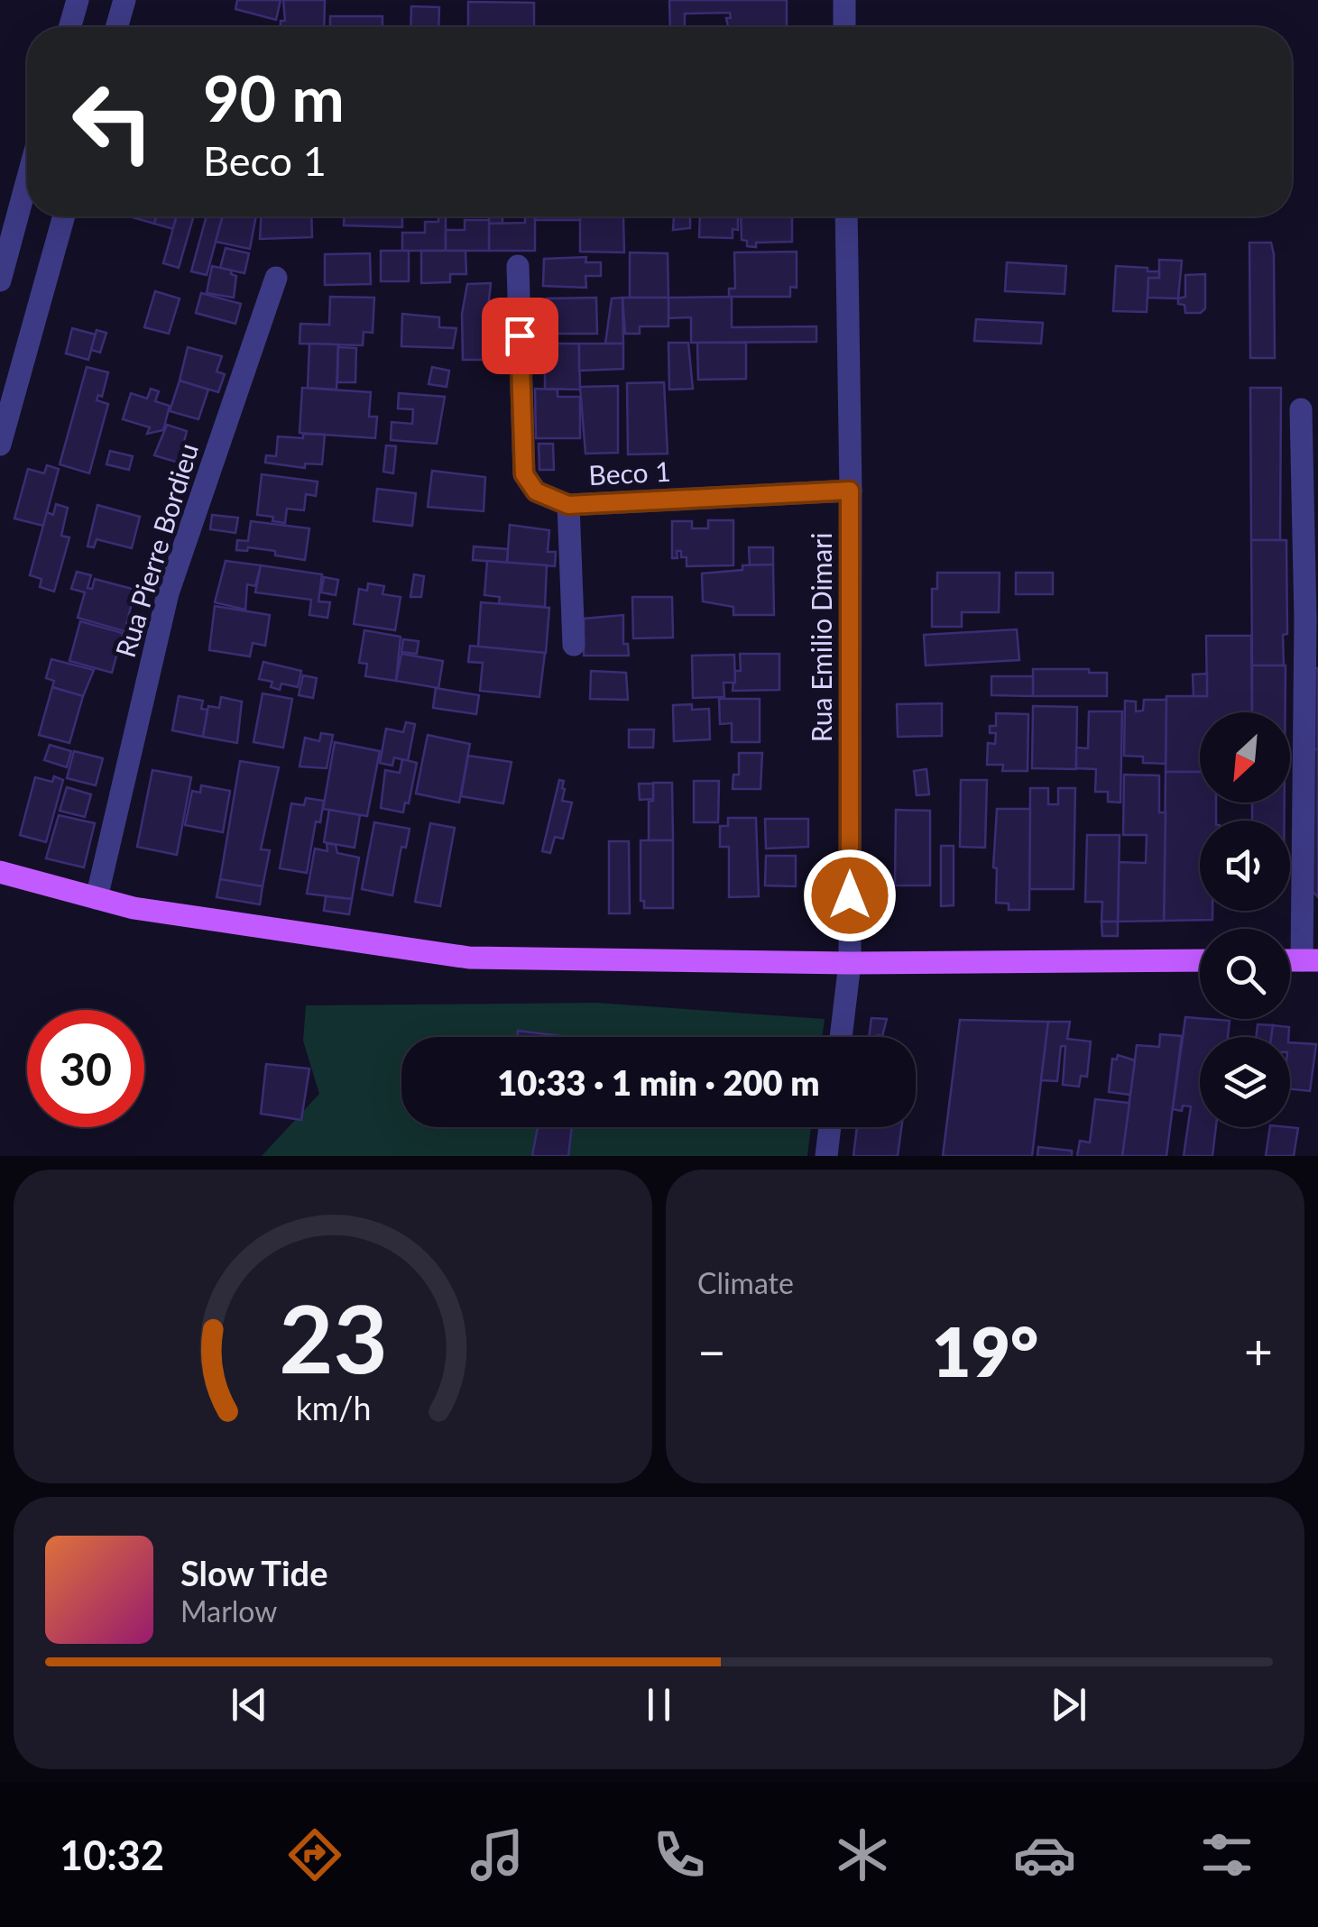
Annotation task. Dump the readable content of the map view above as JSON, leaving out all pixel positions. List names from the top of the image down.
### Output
{
  "streets": {
    "street": ["Beco 1", "Rua Pierre Bordieu", "Rua Emilio Dimari"]
  },
  "crossings": [
    ["Beco 1", "Rua Emilio Dimari"]
  ],
  "north": "bottom left",
  "page": {
    "turn": ["90 m", "Beco 1"],
    "limit": "30",
    "trip": "10:33 · 1 min · 200 m",
    "tile": "Climate",
    "heat": ["−", "19°", "+"],
    "song": ["Slow Tide", "Marlow"],
    "tabs": "10:32",
    "gauge": ["23", "km/h"]
  }
}
